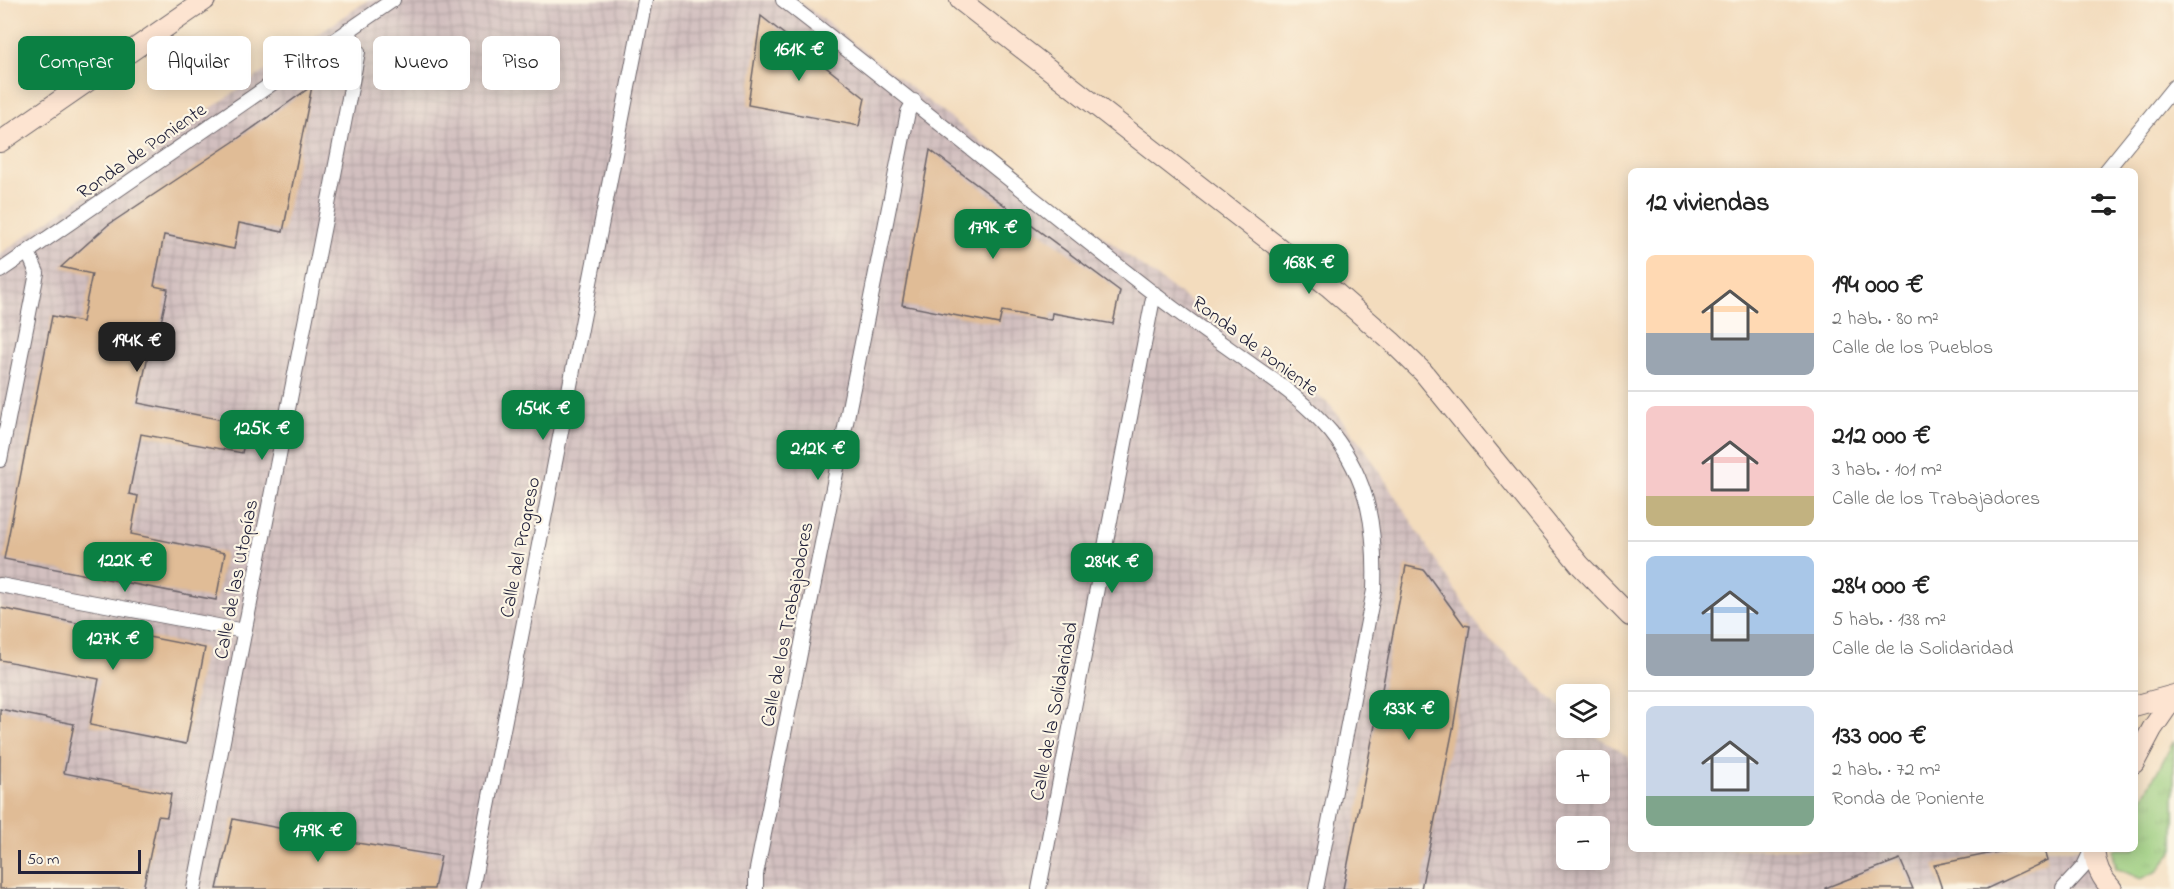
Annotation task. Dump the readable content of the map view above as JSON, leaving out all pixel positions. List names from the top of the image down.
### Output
{
  "streets": {
    "street": [
      "Ronda de Poniente",
      "Calle del Progreso",
      "Calle de las Utopías",
      "Calle de los Trabajadores",
      "Calle de la Solidaridad"
    ]
  },
  "crossings": [
    ["Ronda de Poniente", "Calle de las Utopías"],
    ["Ronda de Poniente", "Calle de los Trabajadores"],
    ["Ronda de Poniente", "Calle de la Solidaridad"]
  ],
  "scale_bar": "50 m",
  "page": {
    "price": [
      "161K €",
      "179K €",
      "168K €",
      "194K €",
      "154K €",
      "125K €",
      "212K €",
      "122K €",
      "284K €",
      "127K €",
      "133K €",
      "179K €"
    ],
    "chip": [
      "Comprar",
      "Alquilar",
      "Filtros",
      "Nuevo",
      "Piso"
    ],
    "heading": "12 viviendas",
    "list": [
      {
        "name": "194 000 €",
        "note": "2 hab. · 80 m² · Calle de los Pueblos"
      },
      {
        "name": "212 000 €",
        "note": "3 hab. · 101 m² · Calle de los Trabajadores"
      },
      {
        "name": "284 000 €",
        "note": "5 hab. · 138 m² · Calle de la Solidaridad"
      },
      {
        "name": "133 000 €",
        "note": "2 hab. · 72 m² · Ronda de Poniente"
      }
    ],
    "map_buttons": ["+", "−"],
    "scale": "50 m"
  }
}
